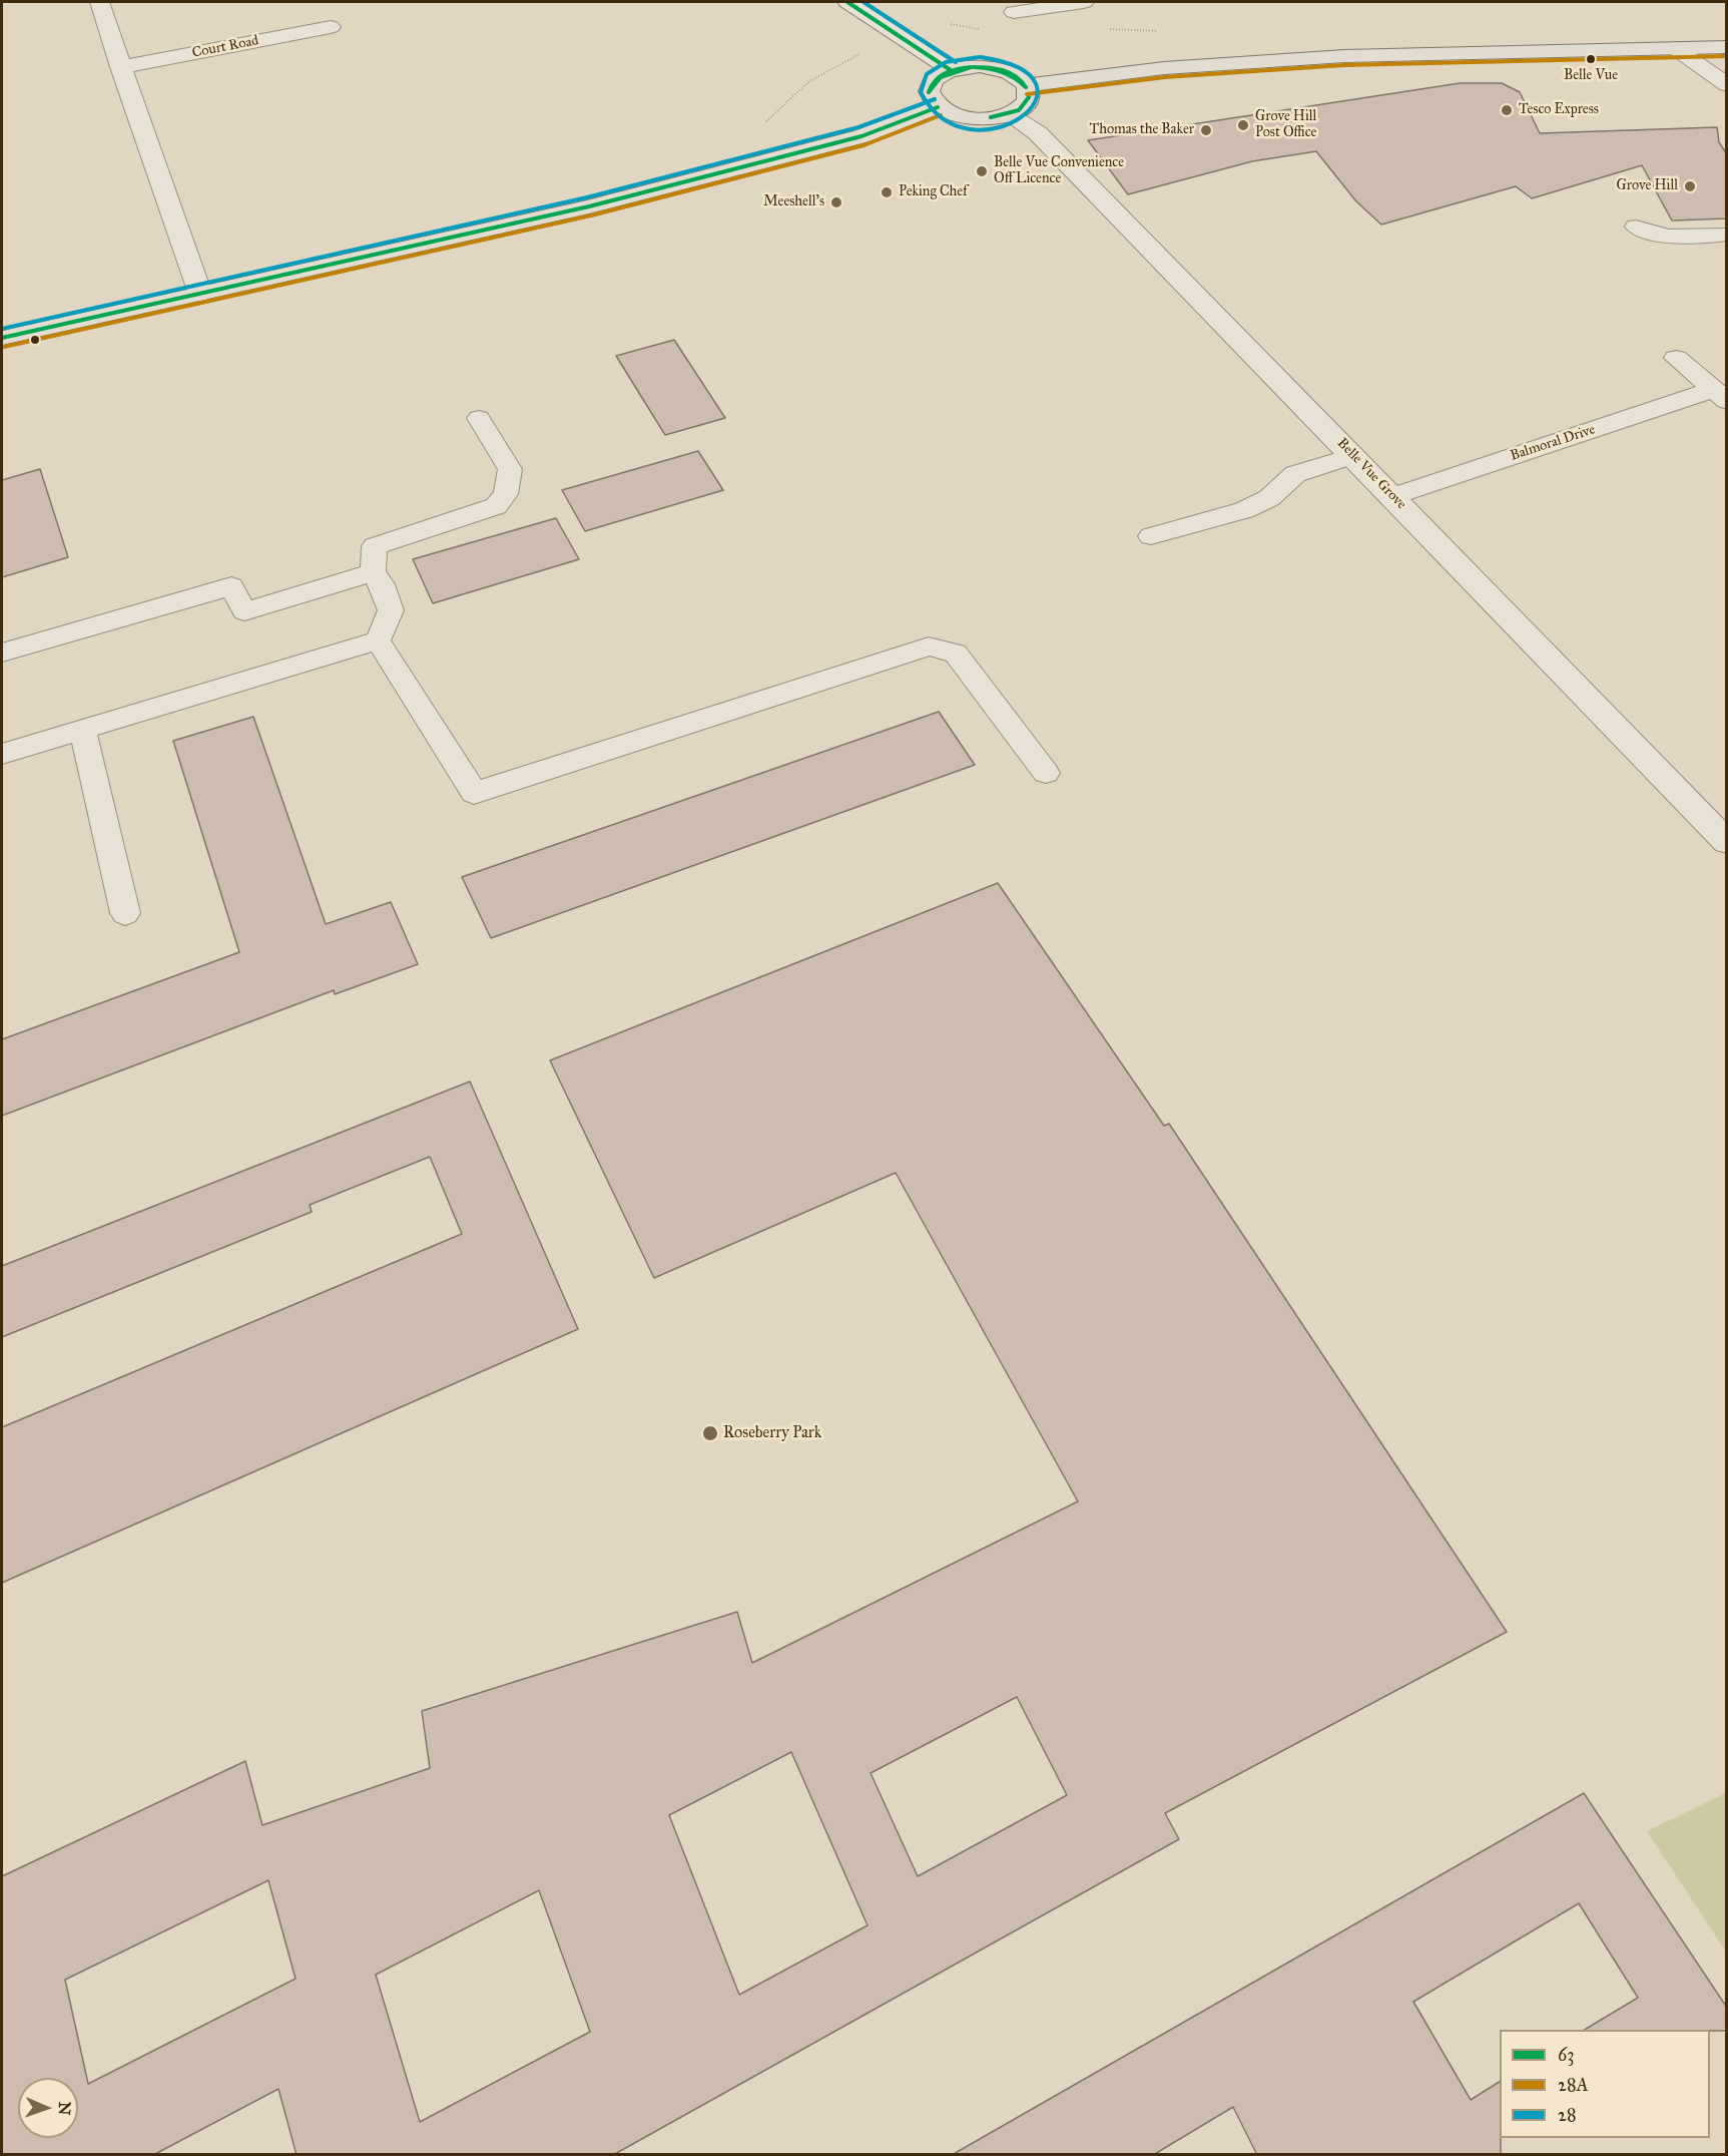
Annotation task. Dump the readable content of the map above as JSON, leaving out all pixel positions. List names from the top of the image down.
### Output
{
  "streets": {
    "street": ["Court Road", "Balmoral Drive", "Belle Vue Grove"]
  },
  "crossings": [
    ["Balmoral Drive", "Belle Vue Grove"]
  ],
  "places": [
    "Belle Vue",
    "Tesco Express",
    "Grove Hill Post Office",
    "Thomas the Baker",
    "Belle Vue Convenience Off Licence",
    "Grove Hill",
    "Peking Chef",
    "Meeshell's",
    "Roseberry Park"
  ],
  "lines": ["transit line 63", "transit line 28", "transit line 28A"],
  "legend": ["63", "28A", "28"],
  "north": "right"
}
